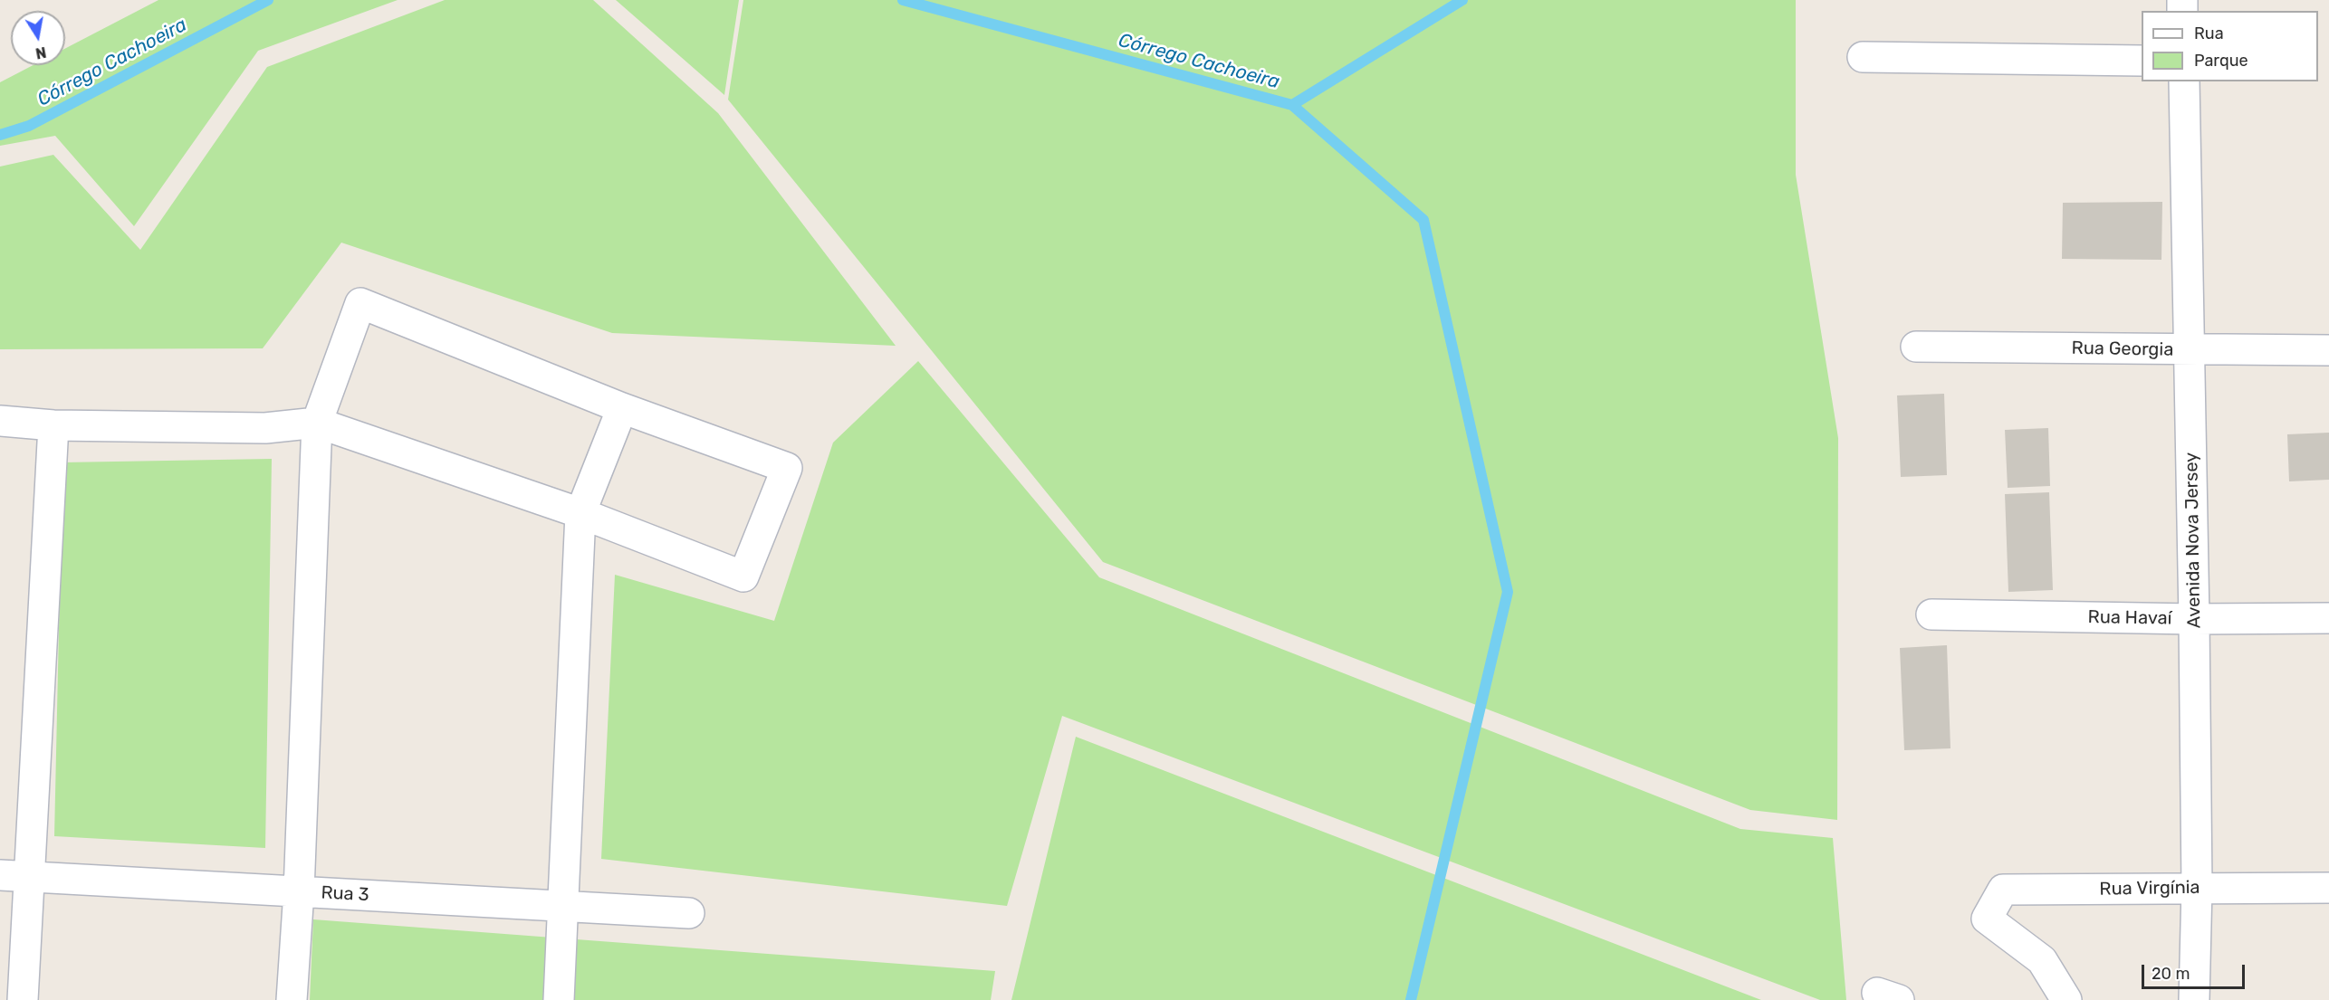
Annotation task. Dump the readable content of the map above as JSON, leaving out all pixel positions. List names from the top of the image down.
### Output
{
  "streets": {
    "street": [
      "Rua Georgia",
      "Avenida Nova Jersey",
      "Rua Havaí",
      "Rua Virgínia",
      "Rua 3"
    ]
  },
  "crossings": [
    ["Rua Georgia", "Avenida Nova Jersey"],
    ["Avenida Nova Jersey", "Rua Havaí"],
    ["Avenida Nova Jersey", "Rua Virgínia"]
  ],
  "water": ["Córrego Cachoeira"],
  "legend": ["Rua", "Parque"],
  "scale_bar": "20 m",
  "north": "bottom"
}
